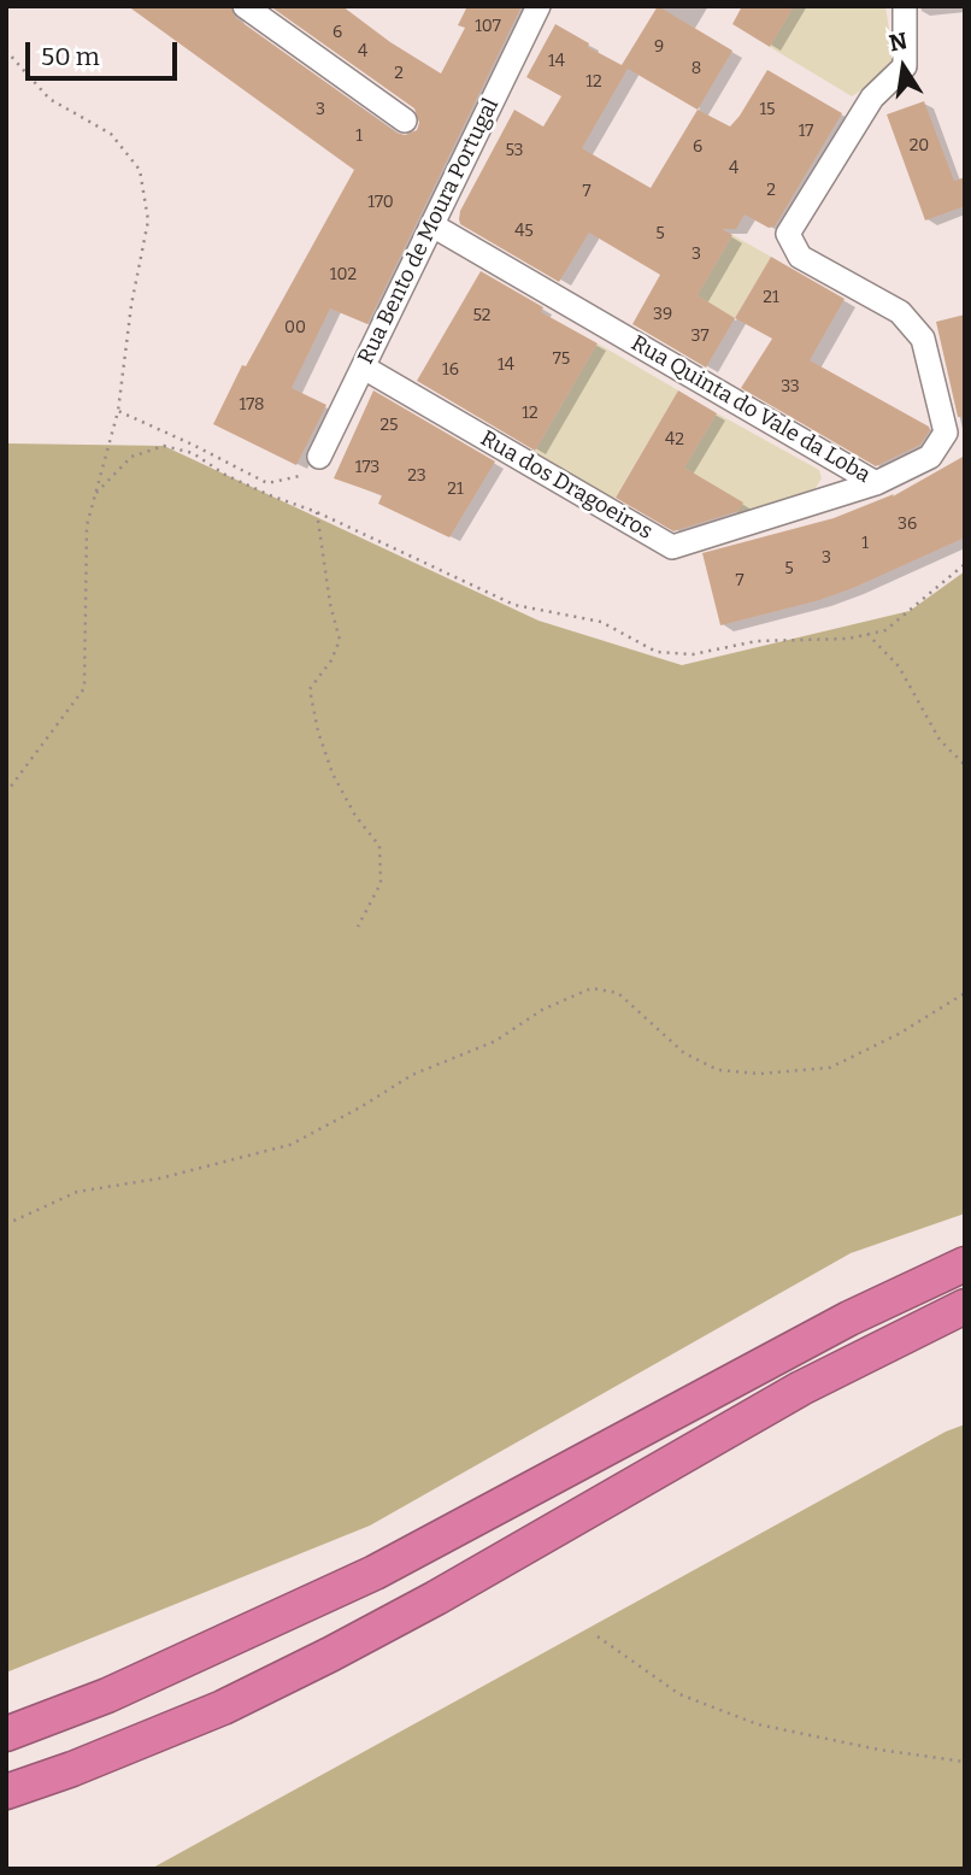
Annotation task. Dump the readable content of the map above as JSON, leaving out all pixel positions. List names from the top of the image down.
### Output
{
  "streets": {
    "street": ["Rua Bento de Moura Portugal", "Rua Quinta do Vale da Loba", "Rua dos Dragoeiros"]
  },
  "crossings": [
    ["Rua Bento de Moura Portugal", "Rua Quinta do Vale da Loba"],
    ["Rua Bento de Moura Portugal", "Rua dos Dragoeiros"],
    ["Rua Quinta do Vale da Loba", "Rua dos Dragoeiros"]
  ],
  "house_numbers": [
    "107",
    "6",
    "9",
    "4",
    "14",
    "8",
    "2",
    "12",
    "3",
    "15",
    "17",
    "1",
    "20",
    "6",
    "53",
    "4",
    "2",
    "7",
    "170",
    "45",
    "5",
    "3",
    "102",
    "21",
    "39",
    "52",
    "00",
    "37",
    "75",
    "14",
    "16",
    "33",
    "178",
    "12",
    "25",
    "42",
    "173",
    "23",
    "21",
    "36",
    "1",
    "3",
    "5",
    "7"
  ],
  "scale_bar": "50 m",
  "north": "top"
}
